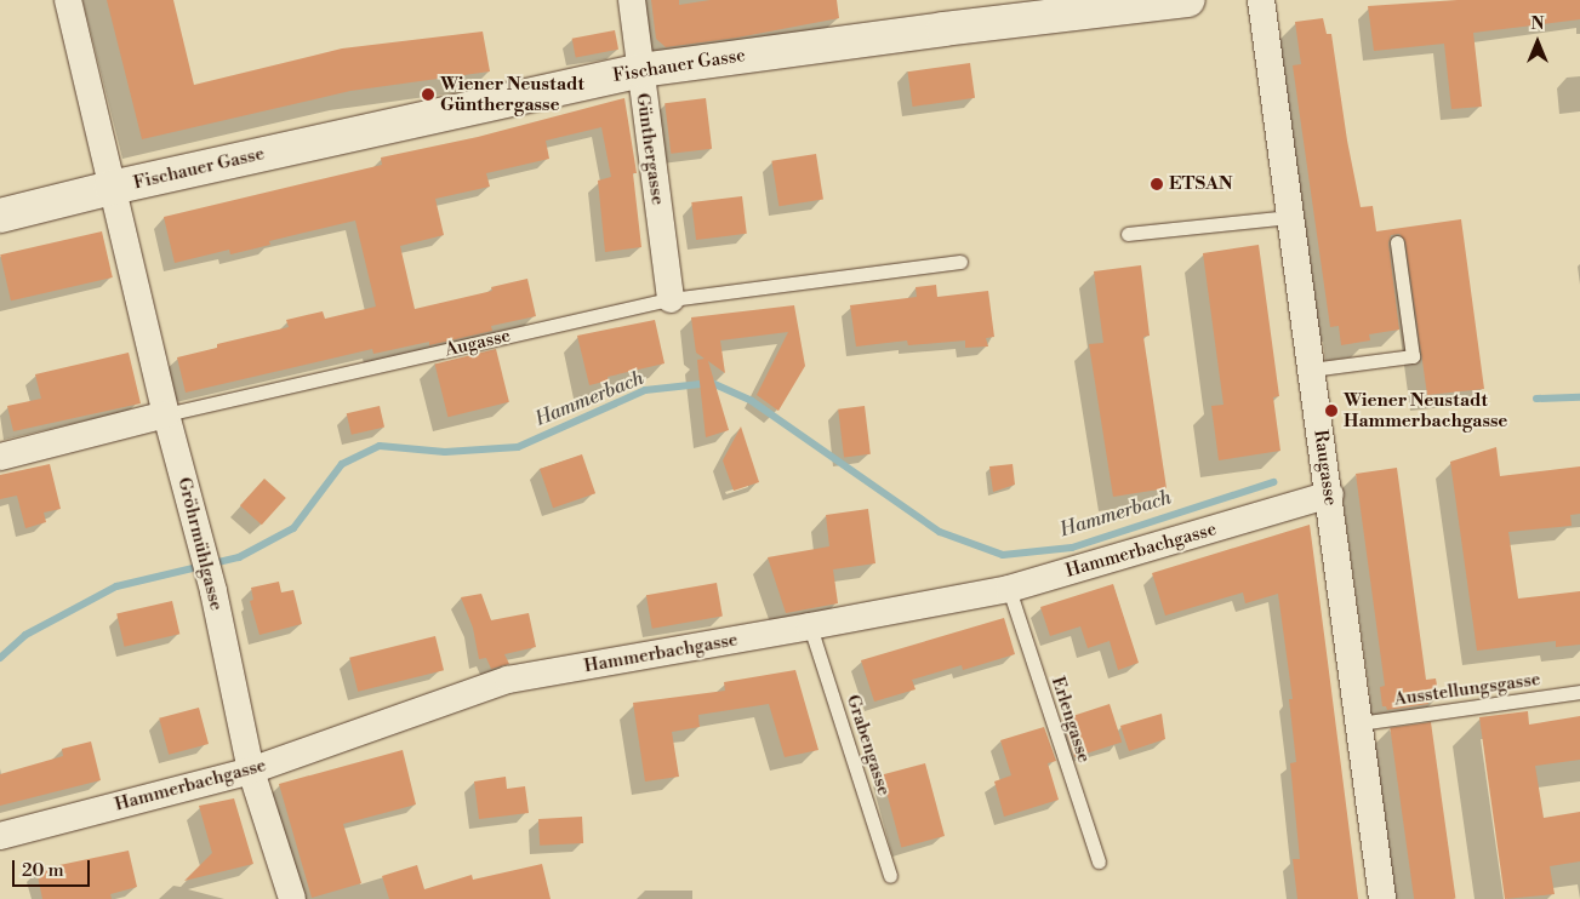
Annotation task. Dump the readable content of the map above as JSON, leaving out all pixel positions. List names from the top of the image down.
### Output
{
  "streets": {
    "main road": ["Fischauer Gasse"],
    "street": [
      "Günthergasse",
      "Augasse",
      "Raugasse",
      "Gröhrmühlgasse",
      "Hammerbachgasse"
    ],
    "lane": ["Ausstellungsgasse", "Erlengasse", "Grabengasse"]
  },
  "crossings": [
    ["Fischauer Gasse", "Günthergasse"],
    ["Fischauer Gasse", "Gröhrmühlgasse"],
    ["Günthergasse", "Augasse"],
    ["Augasse", "Gröhrmühlgasse"],
    ["Raugasse", "Hammerbachgasse"],
    ["Raugasse", "Ausstellungsgasse"],
    ["Gröhrmühlgasse", "Hammerbachgasse"],
    ["Hammerbachgasse", "Erlengasse"],
    ["Hammerbachgasse", "Grabengasse"]
  ],
  "water": ["Hammerbach"],
  "places": ["Wiener Neustadt Günthergasse", "ETSAN", "Wiener Neustadt Hammerbachgasse"],
  "scale_bar": "20 m",
  "north": "top"
}
